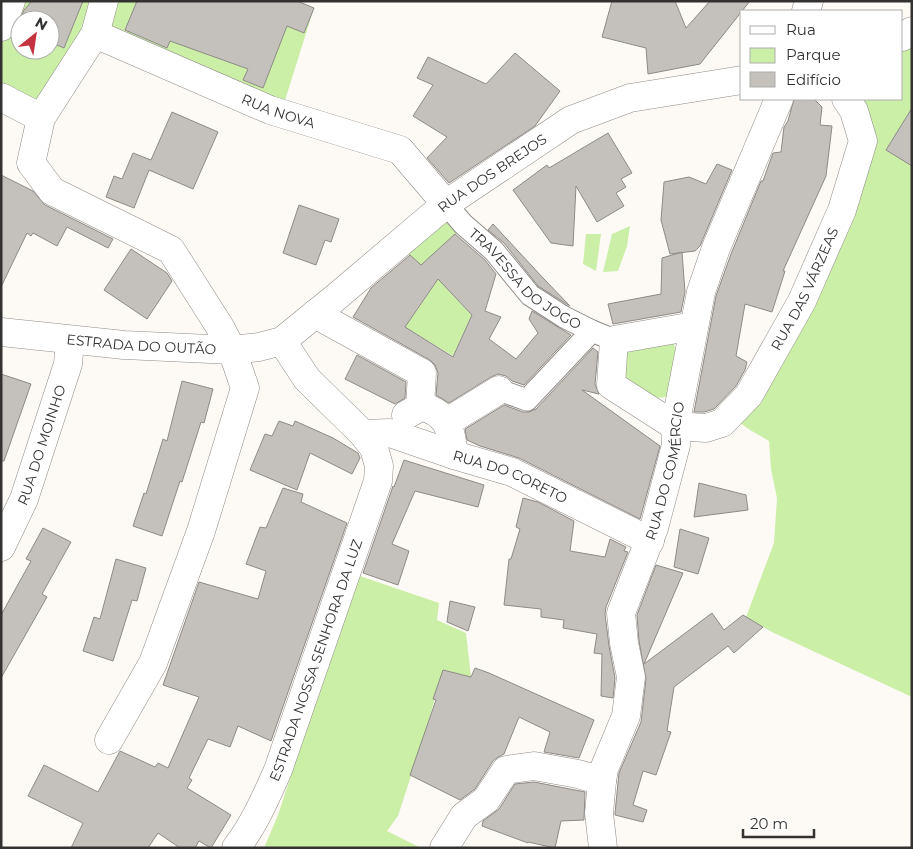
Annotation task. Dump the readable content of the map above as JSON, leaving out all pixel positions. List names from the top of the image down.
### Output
{
  "streets": {
    "street": [
      "RUA NOVA",
      "RUA DOS BREJOS",
      "TRAVESSA DO JOGO",
      "RUA DAS VÁRZEAS",
      "ESTRADA DO OUTÃO",
      "RUA DO MOINHO",
      "RUA DO COMÉRCIO",
      "RUA DO CORETO",
      "ESTRADA NOSSA SENHORA DA LUZ"
    ]
  },
  "crossings": [
    ["RUA NOVA", "RUA DOS BREJOS"],
    ["RUA NOVA", "TRAVESSA DO JOGO"],
    ["RUA DOS BREJOS", "TRAVESSA DO JOGO"],
    ["RUA DOS BREJOS", "ESTRADA DO OUTÃO"],
    ["RUA DAS VÁRZEAS", "RUA DO COMÉRCIO"],
    ["ESTRADA DO OUTÃO", "RUA DO MOINHO"],
    ["RUA DO COMÉRCIO", "RUA DO CORETO"],
    ["RUA DO CORETO", "ESTRADA NOSSA SENHORA DA LUZ"]
  ],
  "legend": ["Rua", "Parque", "Edifício"],
  "scale_bar": "20 m",
  "north": "top right"
}
